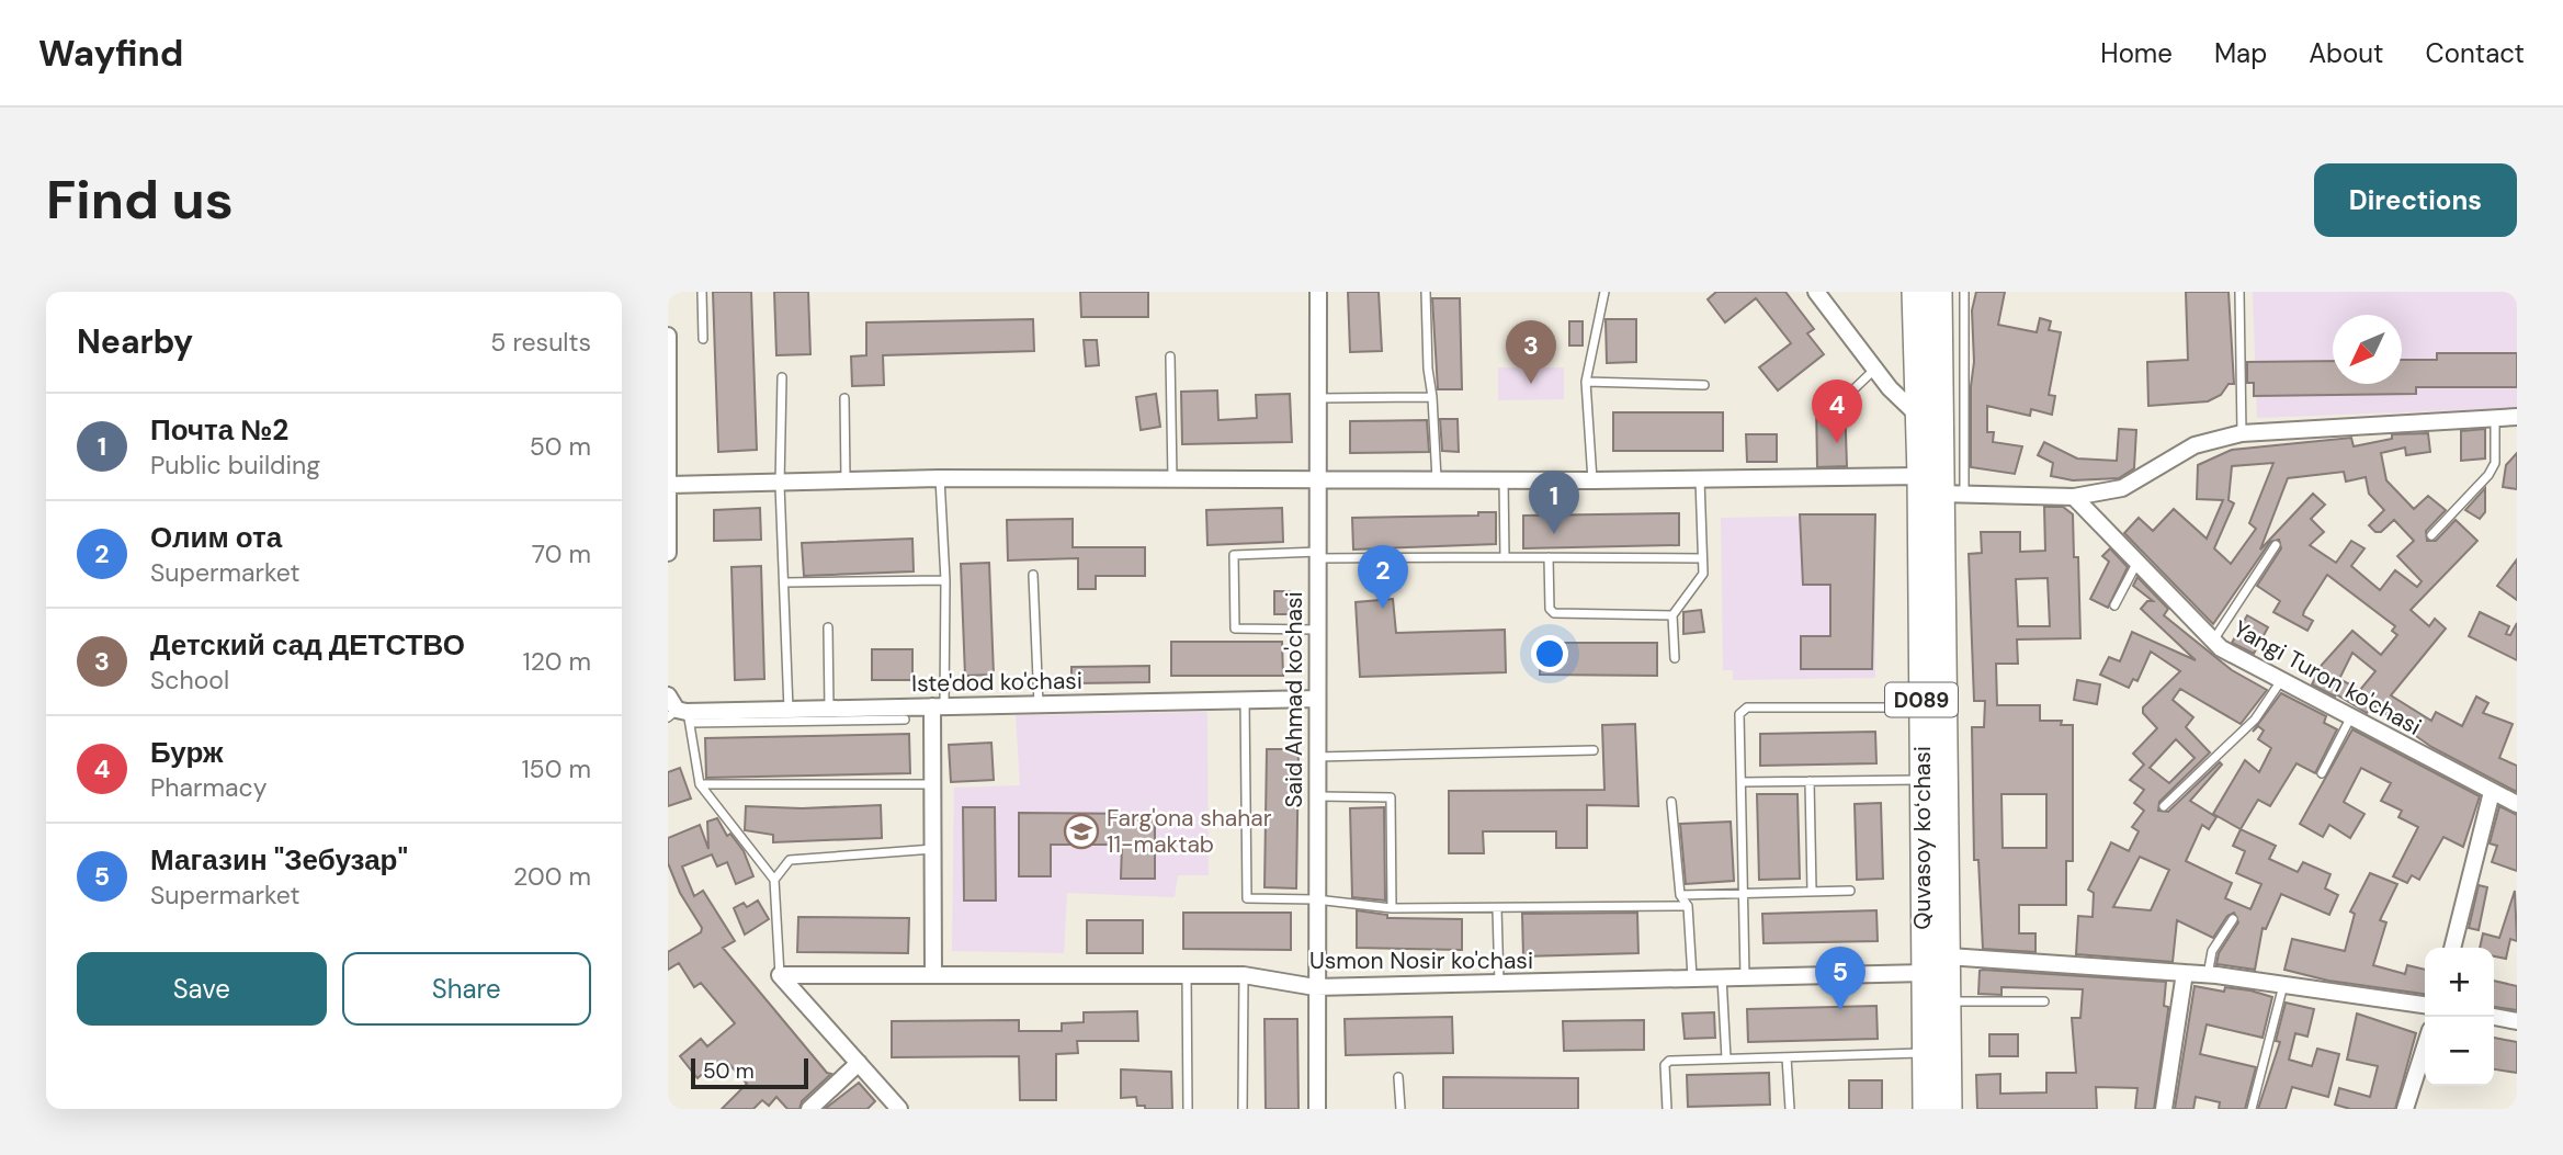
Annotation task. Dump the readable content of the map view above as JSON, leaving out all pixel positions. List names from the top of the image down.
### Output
{
  "streets": {
    "main road": ["D089", "Quvasoy koʻchasi"],
    "street": [
      "Yangi Turon ko'chasi",
      "Iste'dod ko'chasi",
      "Said Ahmad ko'chasi",
      "Usmon Nosir ko'chasi"
    ]
  },
  "crossings": [
    ["Iste'dod ko'chasi", "Said Ahmad ko'chasi"],
    ["Said Ahmad ko'chasi", "Usmon Nosir ko'chasi"],
    ["Quvasoy koʻchasi", "Usmon Nosir ko'chasi"]
  ],
  "places": {
    "school or university": ["Farg'ona shahar 11-maktab"]
  },
  "scale_bar": "50 m",
  "north": "bottom left",
  "page": {
    "header": "Wayfind",
    "nav": [
      "Home",
      "Map",
      "About",
      "Contact"
    ],
    "buttons": [
      "Directions",
      ["Save", "Share"]
    ],
    "title": "Find us",
    "heading": ["Nearby", "5 results"],
    "pins": [
      "3",
      "4",
      "1",
      "2",
      "5"
    ],
    "list": [
      {
        "mark": "1",
        "name": "Почта №2",
        "note": "Public building",
        "value": "50 m"
      },
      {
        "mark": "2",
        "name": "Олим ота",
        "note": "Supermarket",
        "value": "70 m"
      },
      {
        "mark": "3",
        "name": "Детский сад ДЕТСТВО",
        "note": "School",
        "value": "120 m"
      },
      {
        "mark": "4",
        "name": "Бурж",
        "note": "Pharmacy",
        "value": "150 m"
      },
      {
        "mark": "5",
        "name": "Магазин \"Зебузар\"",
        "note": "Supermarket",
        "value": "200 m"
      }
    ],
    "map_buttons": ["+", "−"],
    "scale": "50 m"
  }
}
